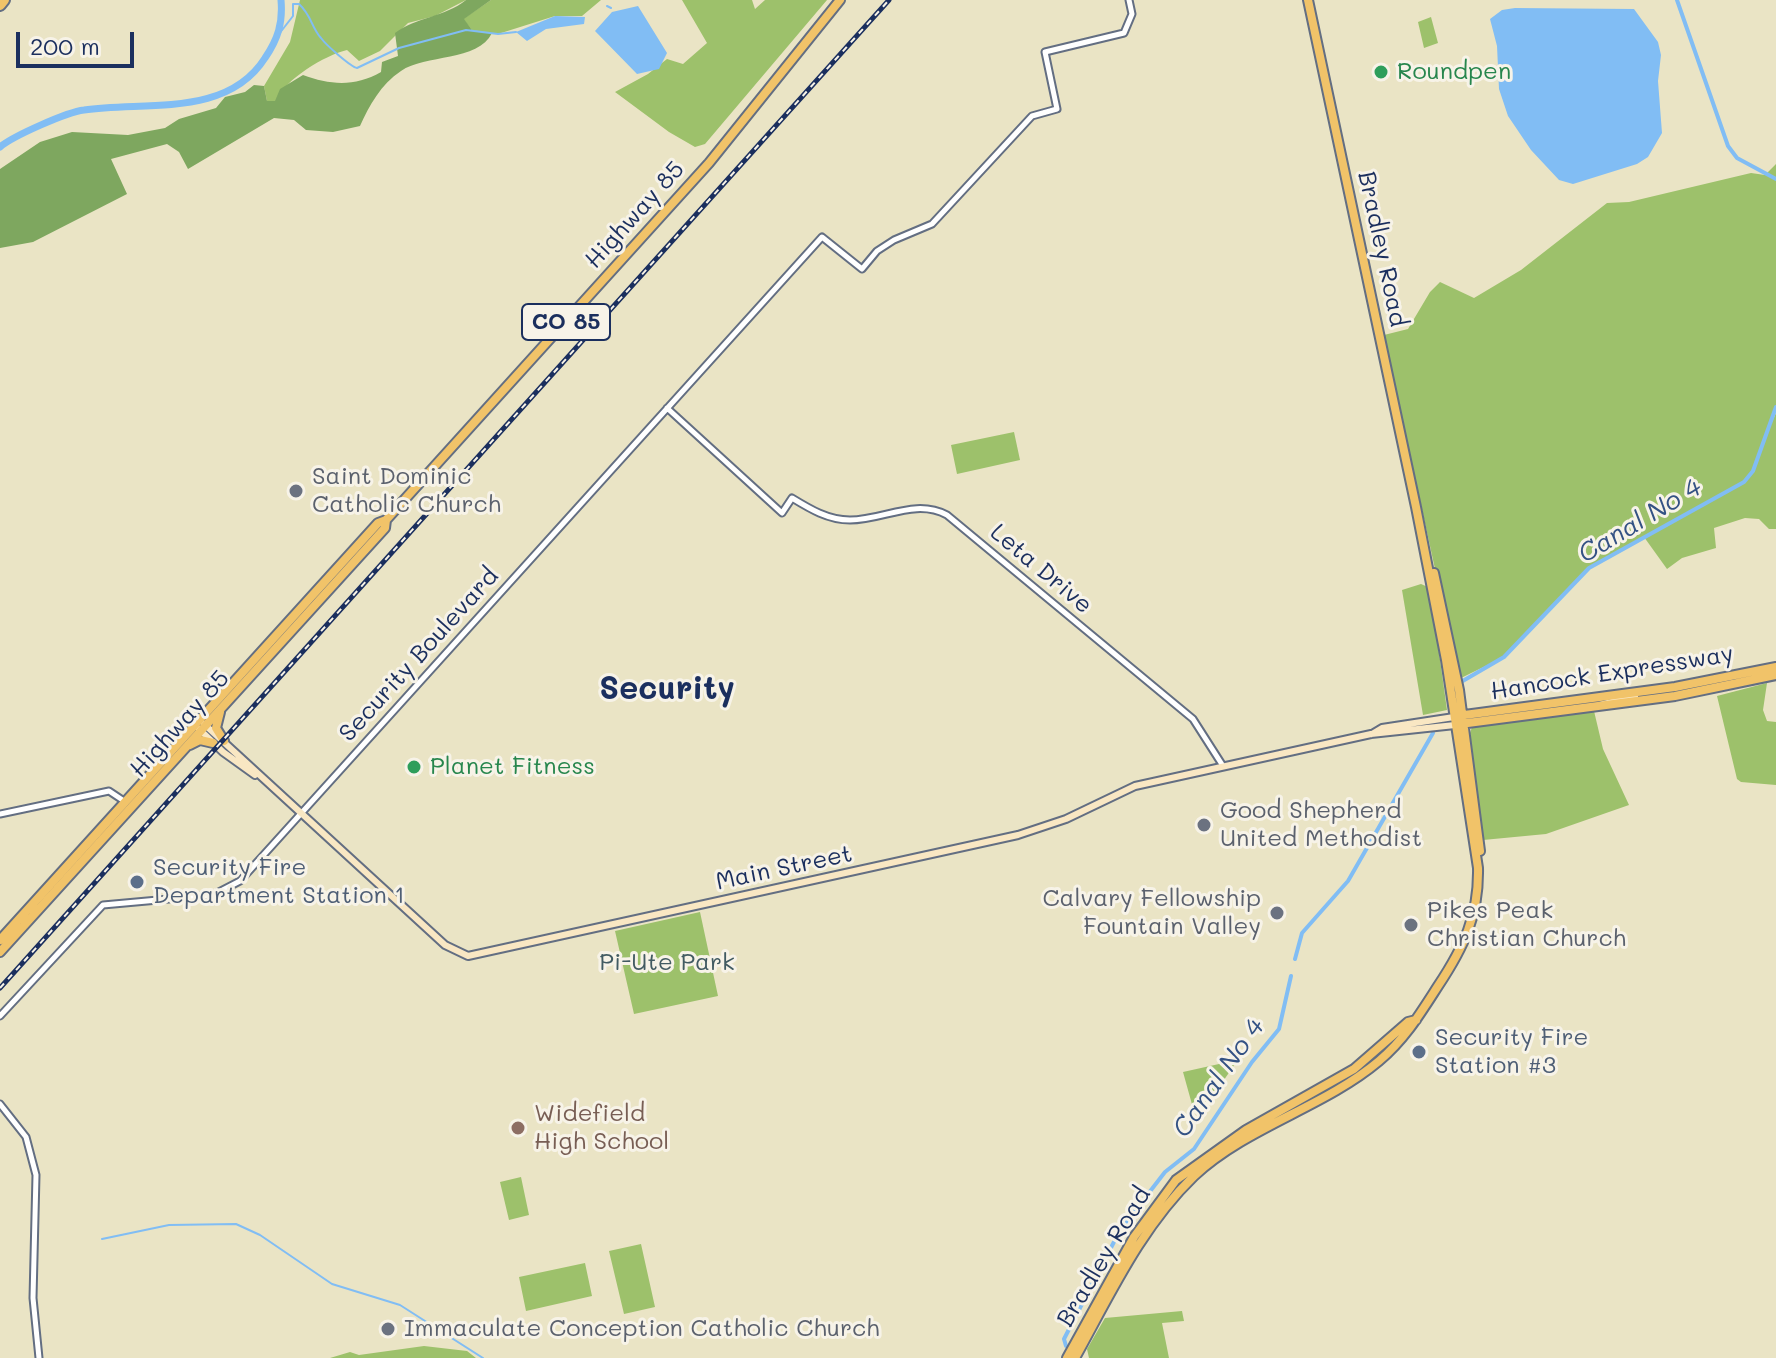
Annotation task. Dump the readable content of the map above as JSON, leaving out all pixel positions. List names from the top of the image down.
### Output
{
  "streets": {
    "main road": [
      "Highway 85",
      "Bradley Road",
      "CO 85",
      "Hancock Expressway",
      "Main Street"
    ],
    "street": ["Leta Drive", "Security Boulevard"]
  },
  "crossings": [
    ["Highway 85", "Main Street"],
    ["Bradley Road", "Hancock Expressway"],
    ["Bradley Road", "Main Street"],
    ["Leta Drive", "Security Boulevard"],
    ["Leta Drive", "Main Street"],
    ["Security Boulevard", "Main Street"],
    ["Hancock Expressway", "Main Street"]
  ],
  "districts": ["Security"],
  "water": ["Canal No 4"],
  "parks": ["Pi-Ute Park"],
  "places": [
    "Roundpen",
    "Saint Dominic Catholic Church",
    "Planet Fitness",
    "Good Shepherd United Methodist",
    "Security Fire Department Station 1",
    "Calvary Fellowship Fountain Valley",
    "Pikes Peak Christian Church",
    "Security Fire Station #3",
    "Widefield High School",
    "Immaculate Conception Catholic Church"
  ],
  "scale_bar": "200 m"
}
